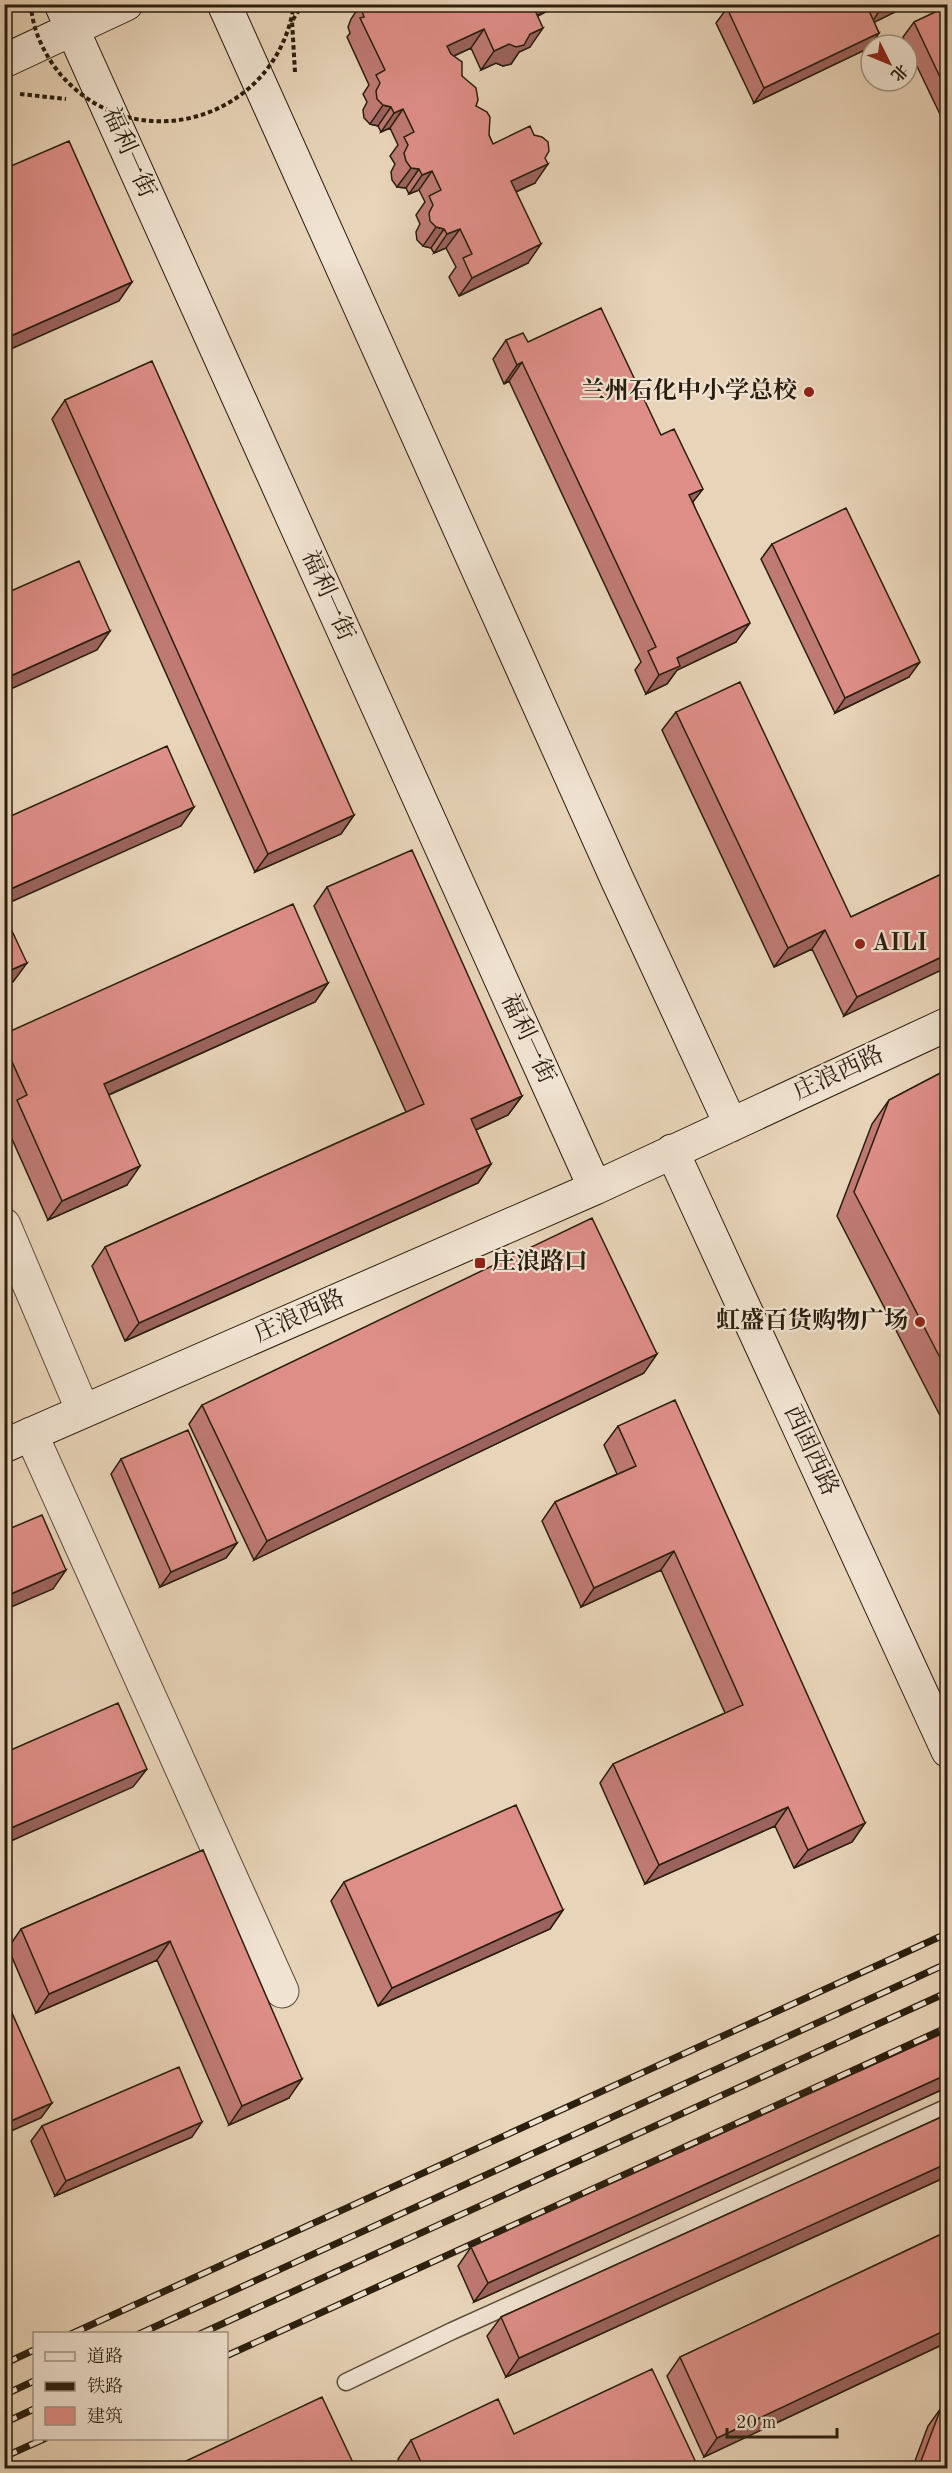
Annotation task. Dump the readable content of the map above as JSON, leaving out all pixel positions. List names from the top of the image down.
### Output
{
  "streets": {
    "main road": ["福利一街", "庄浪西路", "西固西路"]
  },
  "crossings": [
    ["福利一街", "庄浪西路"],
    ["庄浪西路", "西固西路"]
  ],
  "places": {
    "other": ["兰州石化中小学总校", "AILI", "虹盛百货购物广场"],
    "transit": ["庄浪路口"]
  },
  "legend": ["道路", "铁路", "建筑"],
  "scale_bar": "20 m",
  "north": "bottom right"
}
